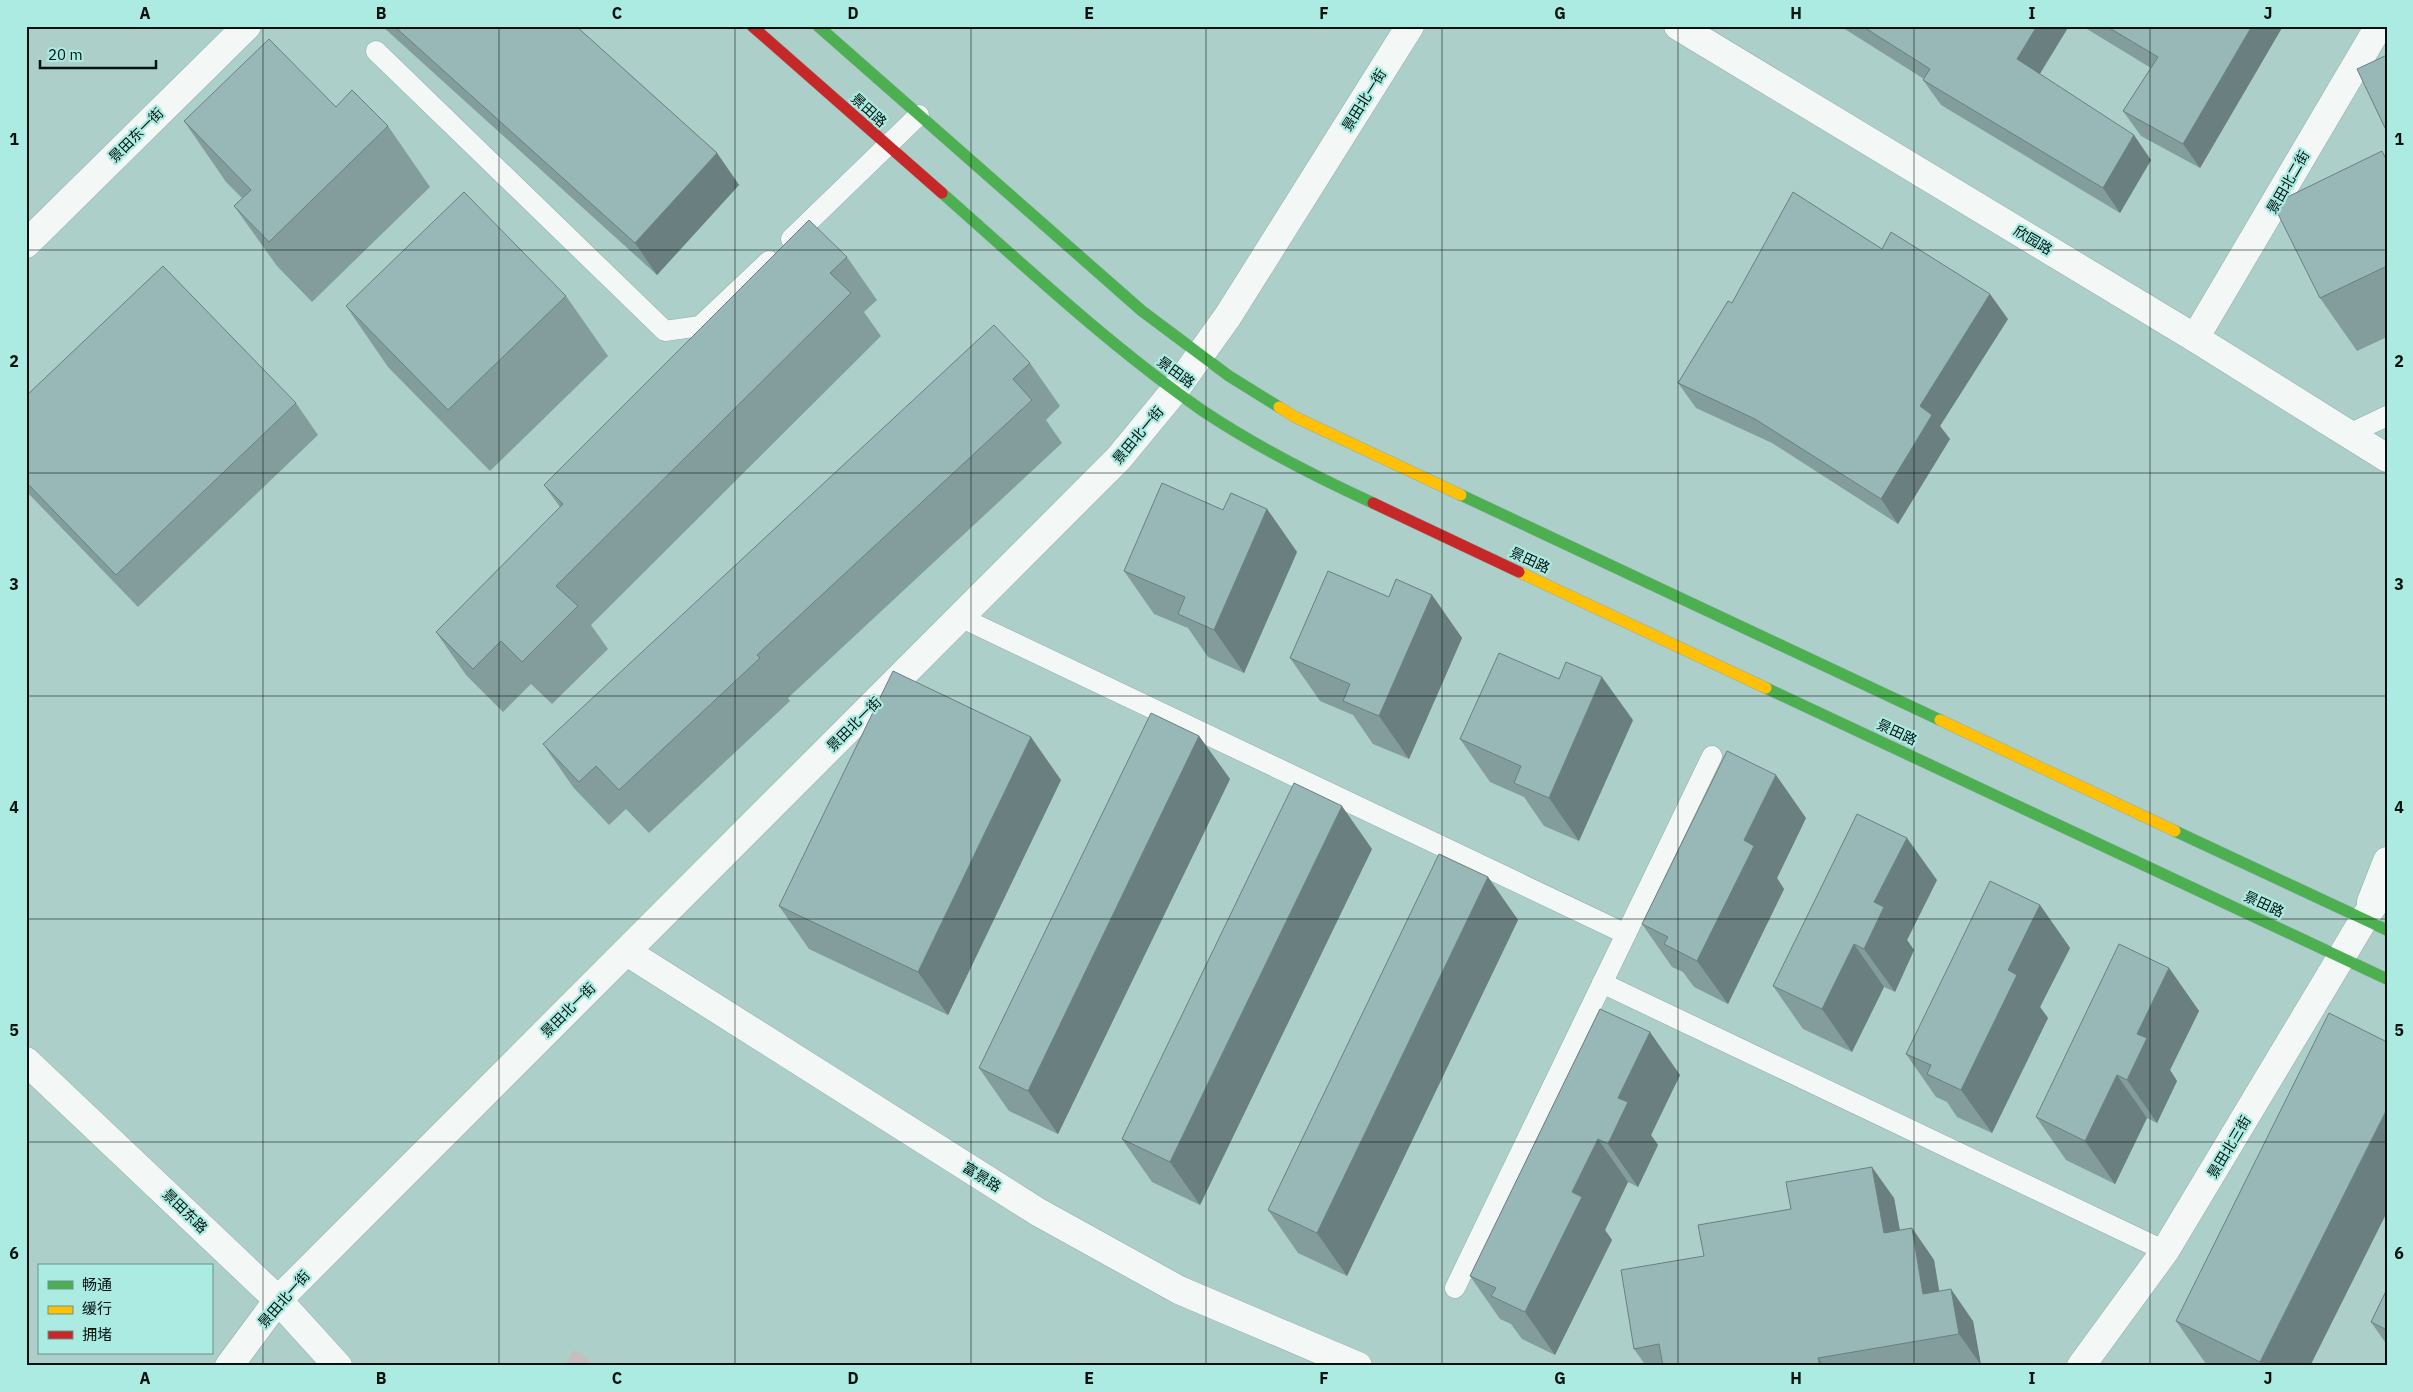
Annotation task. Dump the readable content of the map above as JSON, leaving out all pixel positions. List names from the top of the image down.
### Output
{
  "streets": {
    "main road": ["景田路"],
    "street": [
      "景田北一街",
      "景田东一街",
      "景田北二街",
      "欣园路",
      "景田北三街",
      "富景路",
      "景田东路"
    ]
  },
  "crossings": [
    ["景田北一街", "景田路"],
    ["景田北一街", "富景路"],
    ["景田北一街", "景田东路"],
    ["景田路", "景田北三街"],
    ["景田北二街", "欣园路"]
  ],
  "legend": ["畅通", "缓行", "拥堵"],
  "scale_bar": "20 m",
  "grid": {
    "columns": [
      "A",
      "B",
      "C",
      "D",
      "E",
      "F",
      "G",
      "H",
      "I",
      "J"
    ],
    "rows": [
      "1",
      "2",
      "3",
      "4",
      "5",
      "6"
    ]
  }
}
